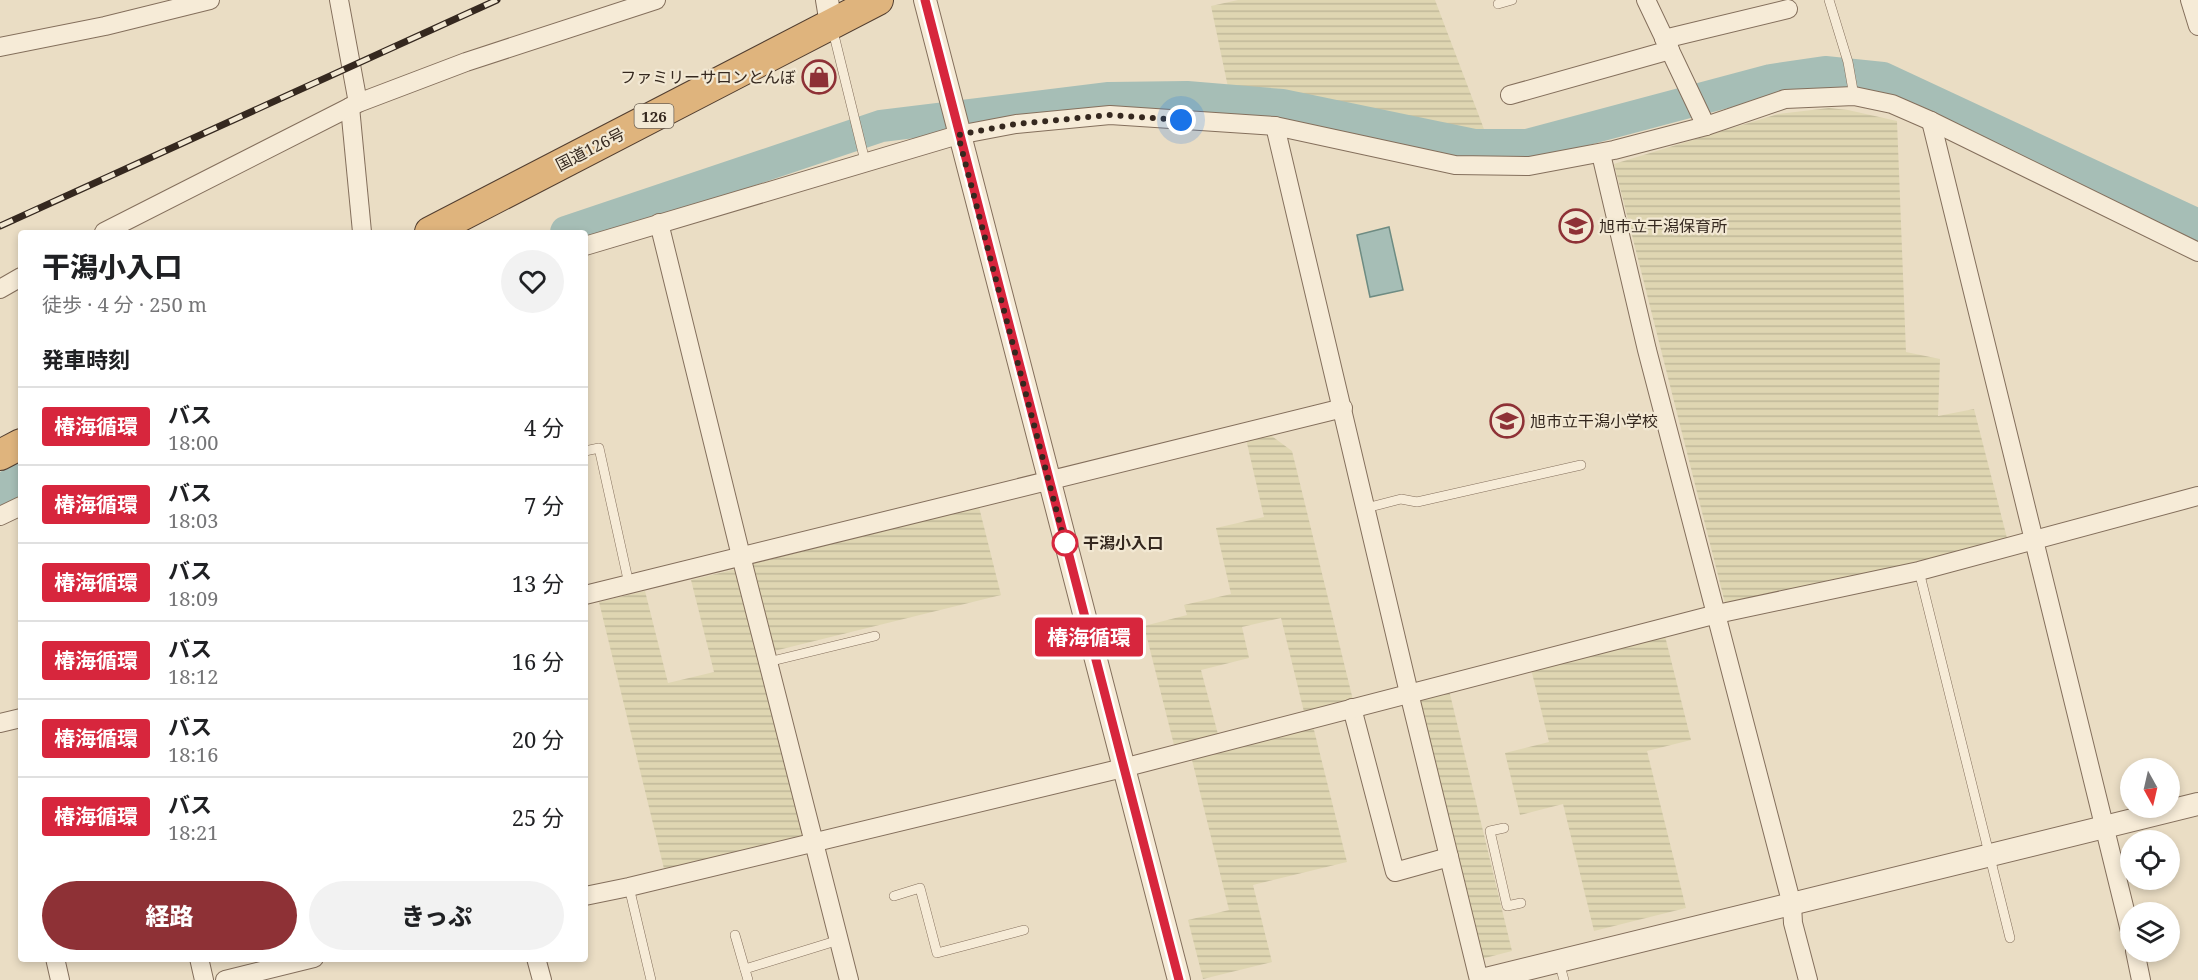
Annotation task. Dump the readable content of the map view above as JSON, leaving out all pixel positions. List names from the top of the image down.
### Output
{
  "streets": {
    "highway": ["126", "国道126号"]
  },
  "places": {
    "shop": ["ファミリーサロンとんぼ"],
    "school or university": ["旭市立干潟保育所", "旭市立干潟小学校"],
    "other": ["干潟小入口"]
  },
  "lines": ["bus line 椿海循環"],
  "north": "bottom",
  "page": {
    "on_map": "椿海循環",
    "heading": [
      ["干潟小入口", "徒歩 · 4 分 · 250 m"],
      "発車時刻"
    ],
    "list": [
      {
        "mark": "椿海循環",
        "name": "バス",
        "note": "18:00",
        "value": "4 分"
      },
      {
        "mark": "椿海循環",
        "name": "バス",
        "note": "18:03",
        "value": "7 分"
      },
      {
        "mark": "椿海循環",
        "name": "バス",
        "note": "18:09",
        "value": "13 分"
      },
      {
        "mark": "椿海循環",
        "name": "バス",
        "note": "18:12",
        "value": "16 分"
      },
      {
        "mark": "椿海循環",
        "name": "バス",
        "note": "18:16",
        "value": "20 分"
      },
      {
        "mark": "椿海循環",
        "name": "バス",
        "note": "18:21",
        "value": "25 分"
      }
    ],
    "buttons": ["経路", "きっぷ"]
  }
}
